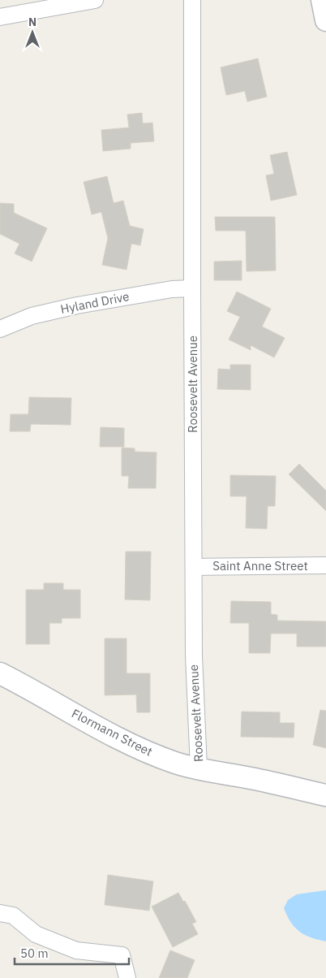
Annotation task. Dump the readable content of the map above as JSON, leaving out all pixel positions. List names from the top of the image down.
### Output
{
  "streets": {
    "street": [
      "Hyland Drive",
      "Roosevelt Avenue",
      "Saint Anne Street",
      "Flormann Street"
    ]
  },
  "crossings": [
    ["Hyland Drive", "Roosevelt Avenue"],
    ["Roosevelt Avenue", "Saint Anne Street"],
    ["Roosevelt Avenue", "Flormann Street"]
  ],
  "scale_bar": "50 m",
  "north": "top"
}
